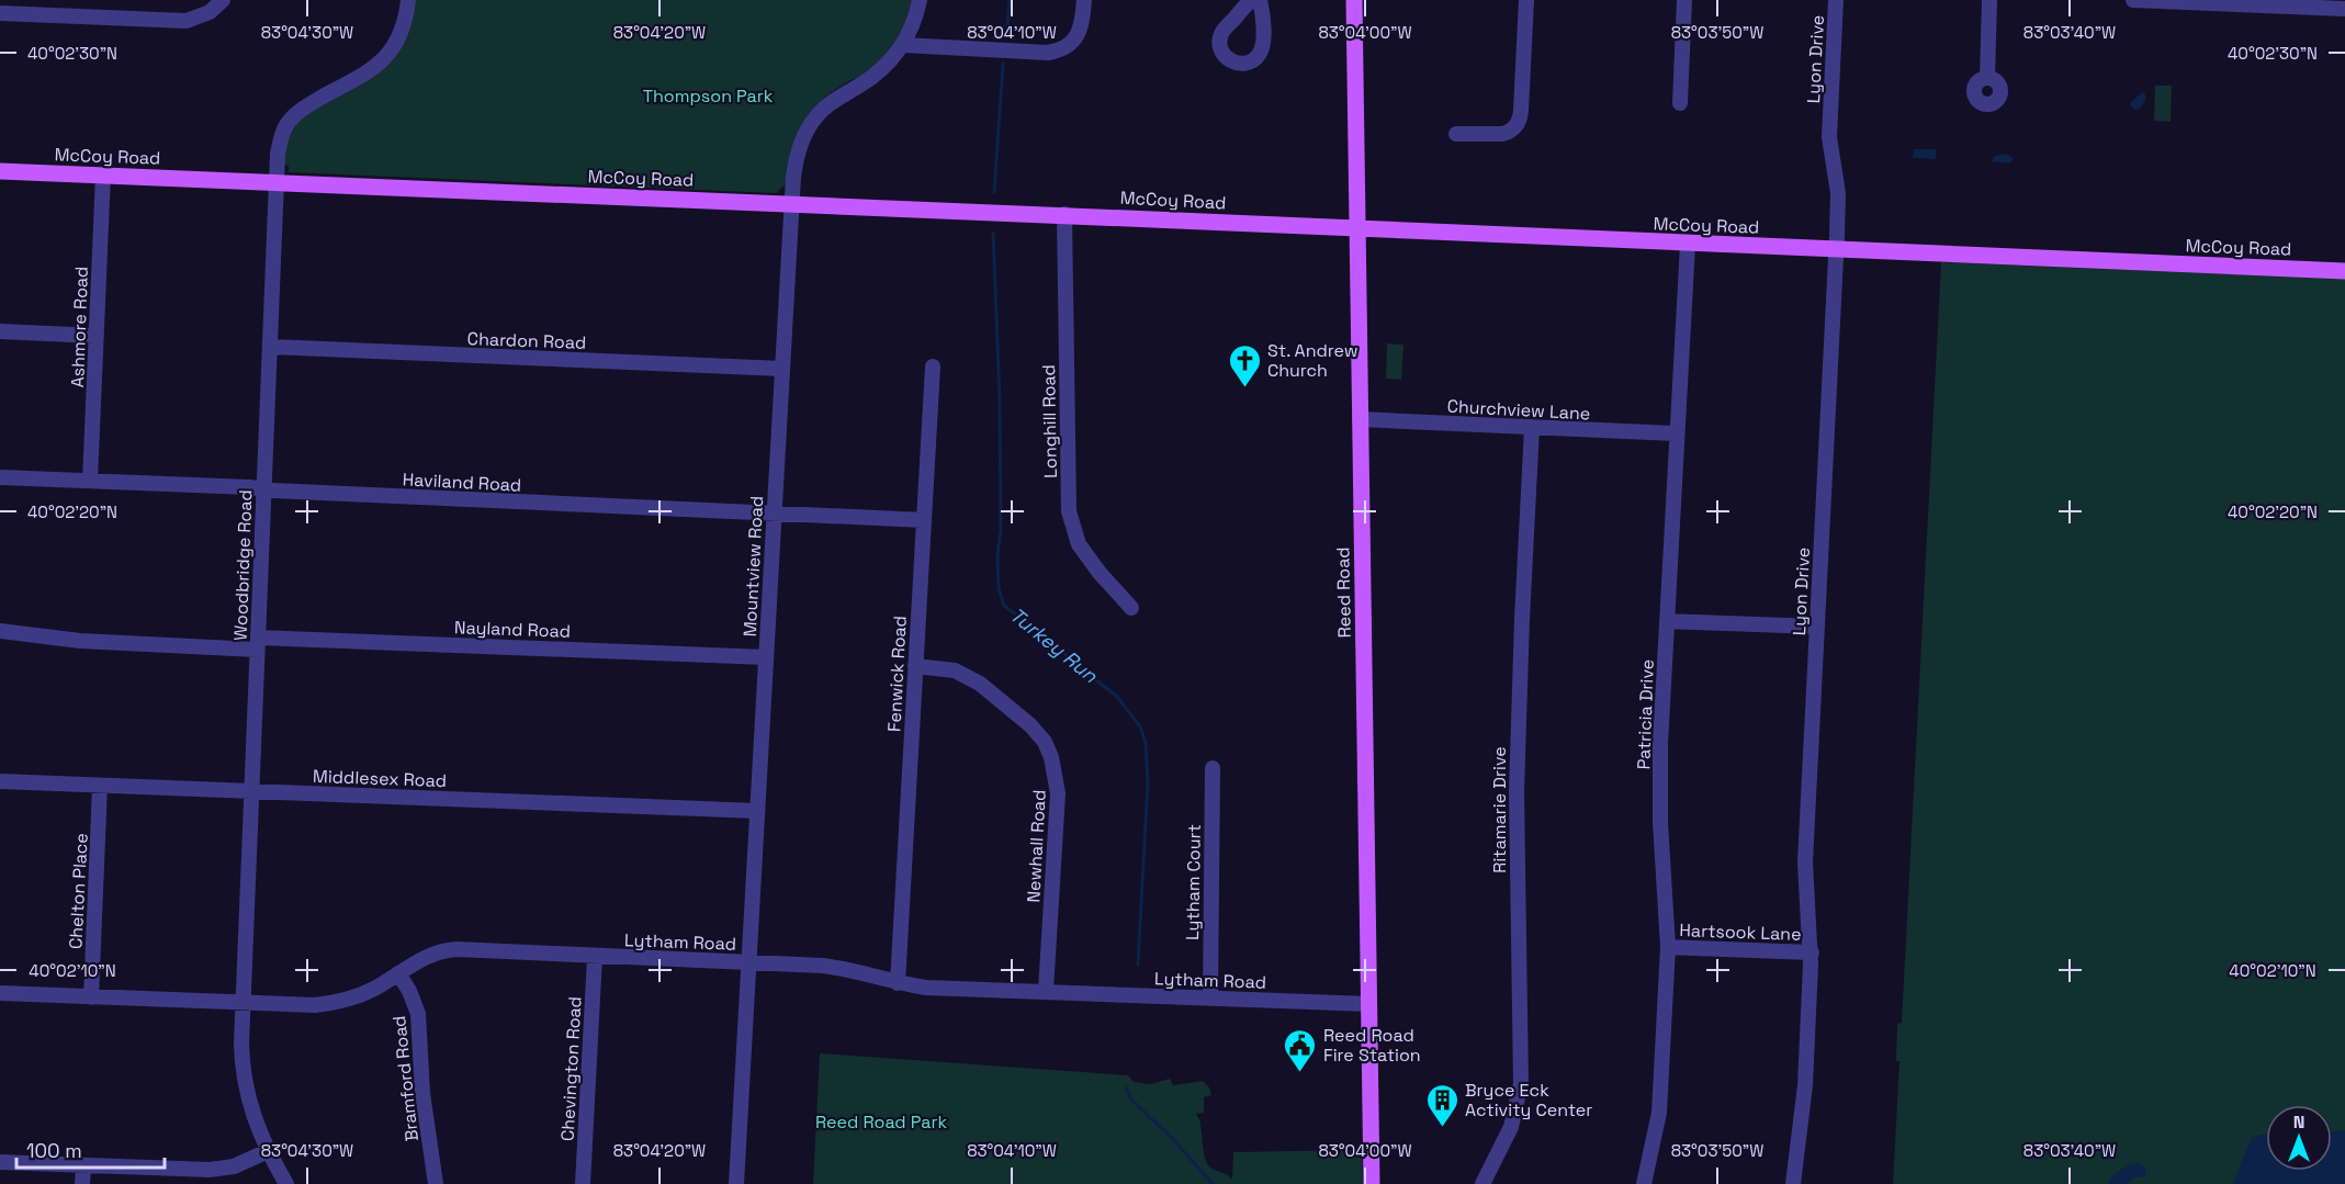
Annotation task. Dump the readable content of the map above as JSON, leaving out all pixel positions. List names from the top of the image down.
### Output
{
  "streets": {
    "main road": ["McCoy Road", "Reed Road"],
    "street": [
      "Lyon Drive",
      "Ashmore Road",
      "Chardon Road",
      "Churchview Lane",
      "Longhill Road",
      "Haviland Road",
      "Woodbridge Road",
      "Mountview Road",
      "Nayland Road",
      "Fenwick Road",
      "Patricia Drive",
      "Middlesex Road",
      "Ritamarie Drive",
      "Newhall Road",
      "Lytham Court",
      "Chelton Place",
      "Hartsook Lane",
      "Lytham Road",
      "Chevington Road",
      "Bramford Road"
    ]
  },
  "crossings": [
    ["Lyon Drive", "McCoy Road"],
    ["Lyon Drive", "Hartsook Lane"],
    ["McCoy Road", "Ashmore Road"],
    ["McCoy Road", "Longhill Road"],
    ["McCoy Road", "Woodbridge Road"],
    ["McCoy Road", "Mountview Road"],
    ["McCoy Road", "Reed Road"],
    ["McCoy Road", "Patricia Drive"],
    ["Ashmore Road", "Haviland Road"],
    ["Chardon Road", "Woodbridge Road"],
    ["Chardon Road", "Mountview Road"],
    ["Churchview Lane", "Reed Road"],
    ["Churchview Lane", "Patricia Drive"],
    ["Churchview Lane", "Ritamarie Drive"],
    ["Haviland Road", "Woodbridge Road"],
    ["Haviland Road", "Mountview Road"],
    ["Haviland Road", "Fenwick Road"],
    ["Woodbridge Road", "Nayland Road"],
    ["Woodbridge Road", "Middlesex Road"],
    ["Woodbridge Road", "Lytham Road"],
    ["Mountview Road", "Nayland Road"],
    ["Mountview Road", "Middlesex Road"],
    ["Mountview Road", "Lytham Road"],
    ["Reed Road", "Lytham Road"],
    ["Fenwick Road", "Newhall Road"],
    ["Fenwick Road", "Lytham Road"],
    ["Patricia Drive", "Hartsook Lane"],
    ["Middlesex Road", "Chelton Place"],
    ["Newhall Road", "Lytham Road"],
    ["Lytham Court", "Lytham Road"],
    ["Chelton Place", "Lytham Road"],
    ["Lytham Road", "Chevington Road"],
    ["Lytham Road", "Bramford Road"]
  ],
  "water": ["Turkey Run"],
  "parks": ["Thompson Park", "Reed Road Park"],
  "places": {
    "church": ["St. Andrew Church"],
    "public building": ["Reed Road Fire Station"],
    "building": ["Bryce Eck Activity Center"]
  },
  "scale_bar": "100 m",
  "north": "top",
  "coordinates": [
    "83°04'30\"W",
    "83°04'20\"W",
    "83°04'10\"W",
    "83°04'00\"W",
    "83°03'50\"W",
    "83°03'40\"W",
    "40°02'30\"N",
    "40°02'20\"N",
    "40°02'10\"N"
  ]
}
